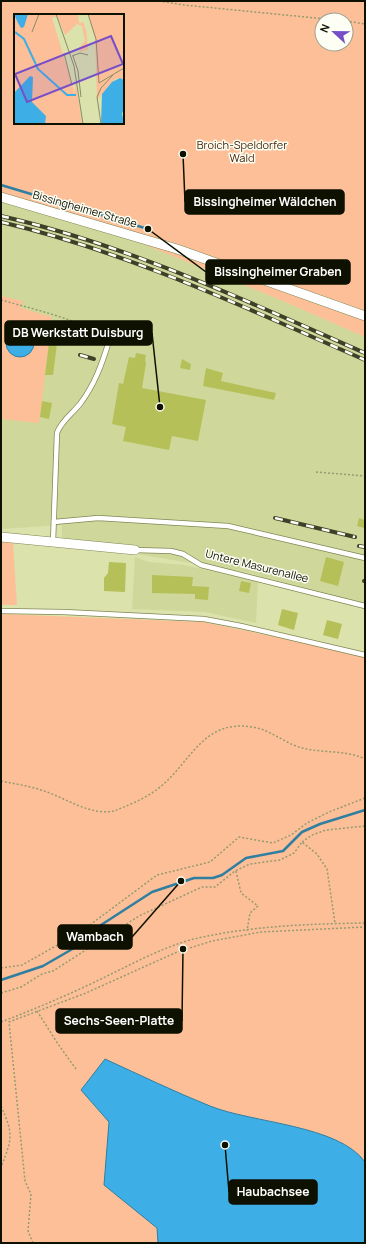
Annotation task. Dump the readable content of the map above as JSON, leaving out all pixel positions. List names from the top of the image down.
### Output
{
  "streets": {
    "street": ["Bissingheimer Straße", "Untere Masurenallee"]
  },
  "parks": ["Broich-Speldorfer Wald"],
  "places": [
    "Bissingheimer Wäldchen",
    "Bissingheimer Graben",
    "DB Werkstatt Duisburg",
    "Wambach",
    "Sechs-Seen-Platte",
    "Haubachsee"
  ],
  "north": "left"
}
